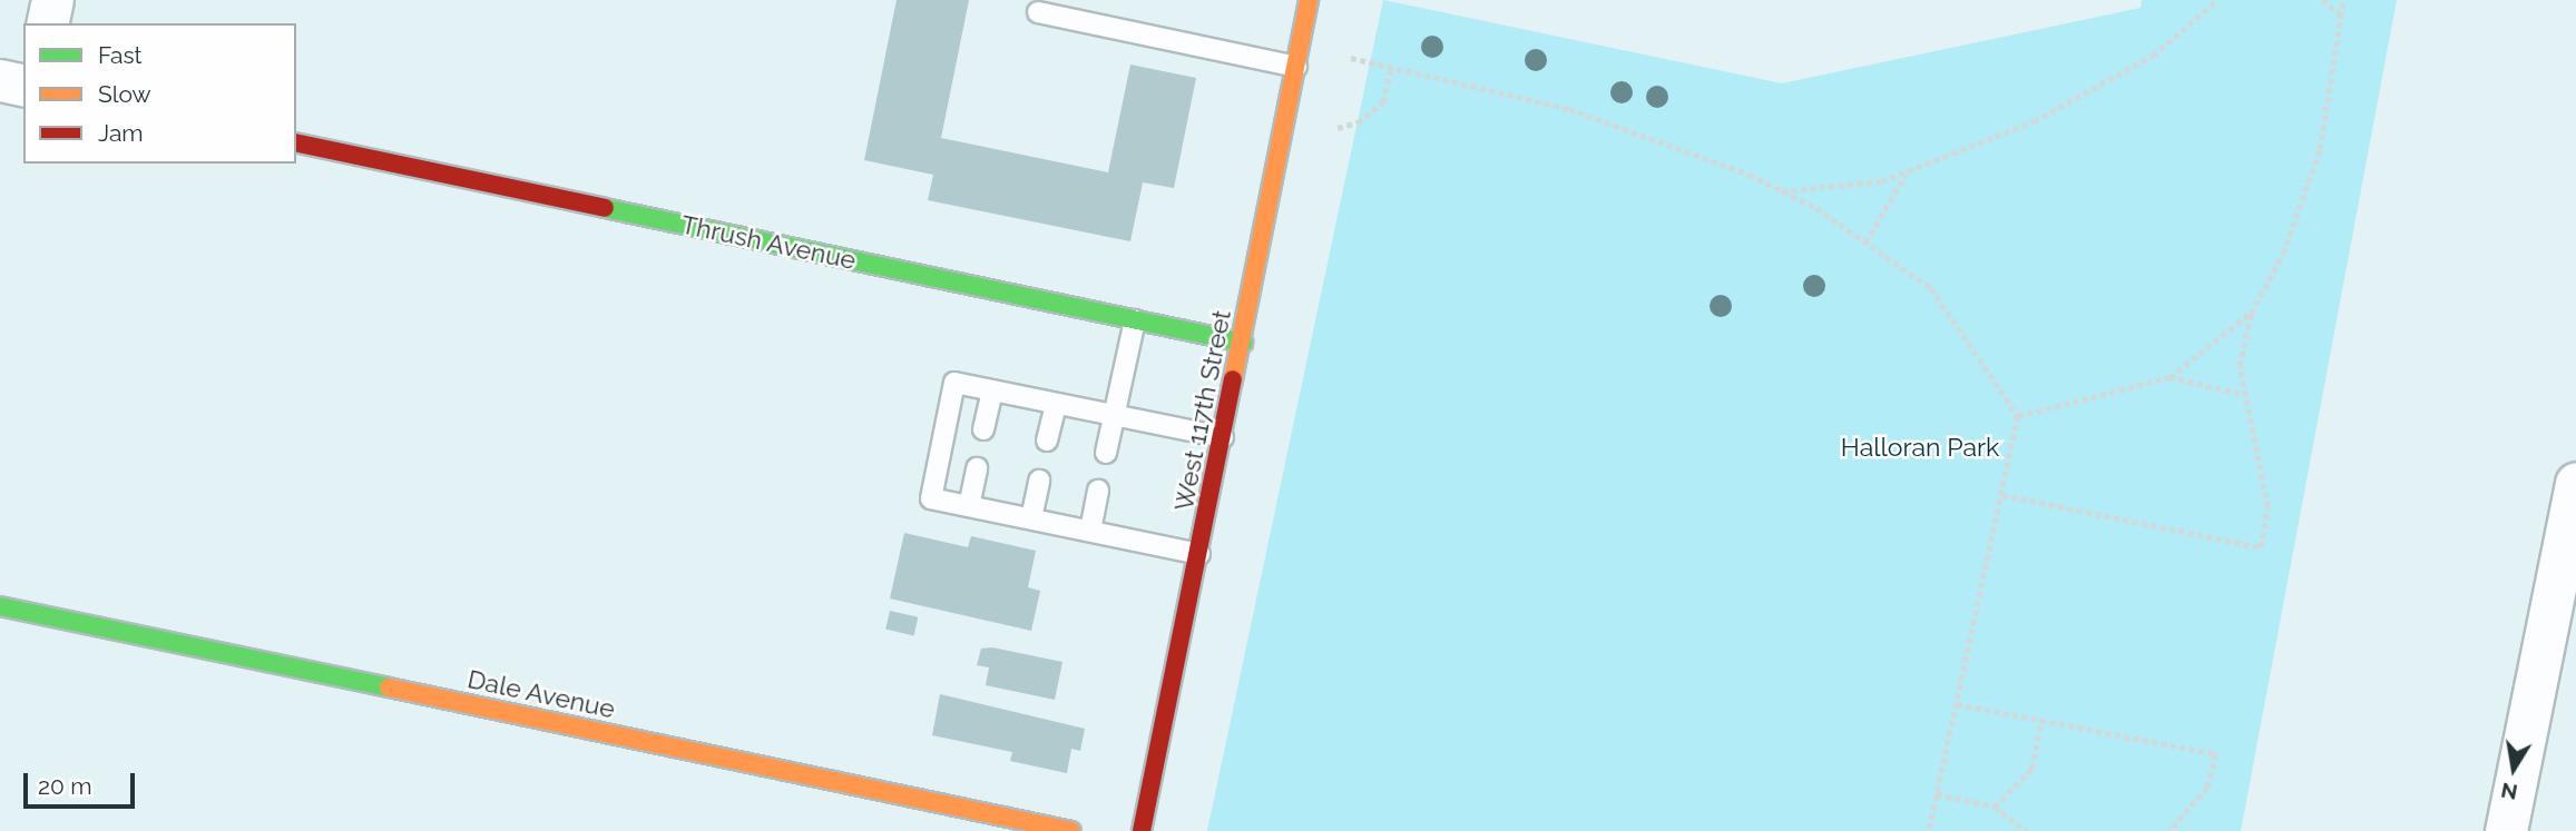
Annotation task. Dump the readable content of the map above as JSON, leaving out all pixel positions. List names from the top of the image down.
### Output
{
  "streets": {
    "street": ["Thrush Avenue", "West 117th Street", "Dale Avenue"]
  },
  "crossings": [
    ["Thrush Avenue", "West 117th Street"]
  ],
  "parks": ["Halloran Park"],
  "legend": ["Fast", "Slow", "Jam"],
  "scale_bar": "20 m",
  "north": "bottom"
}
